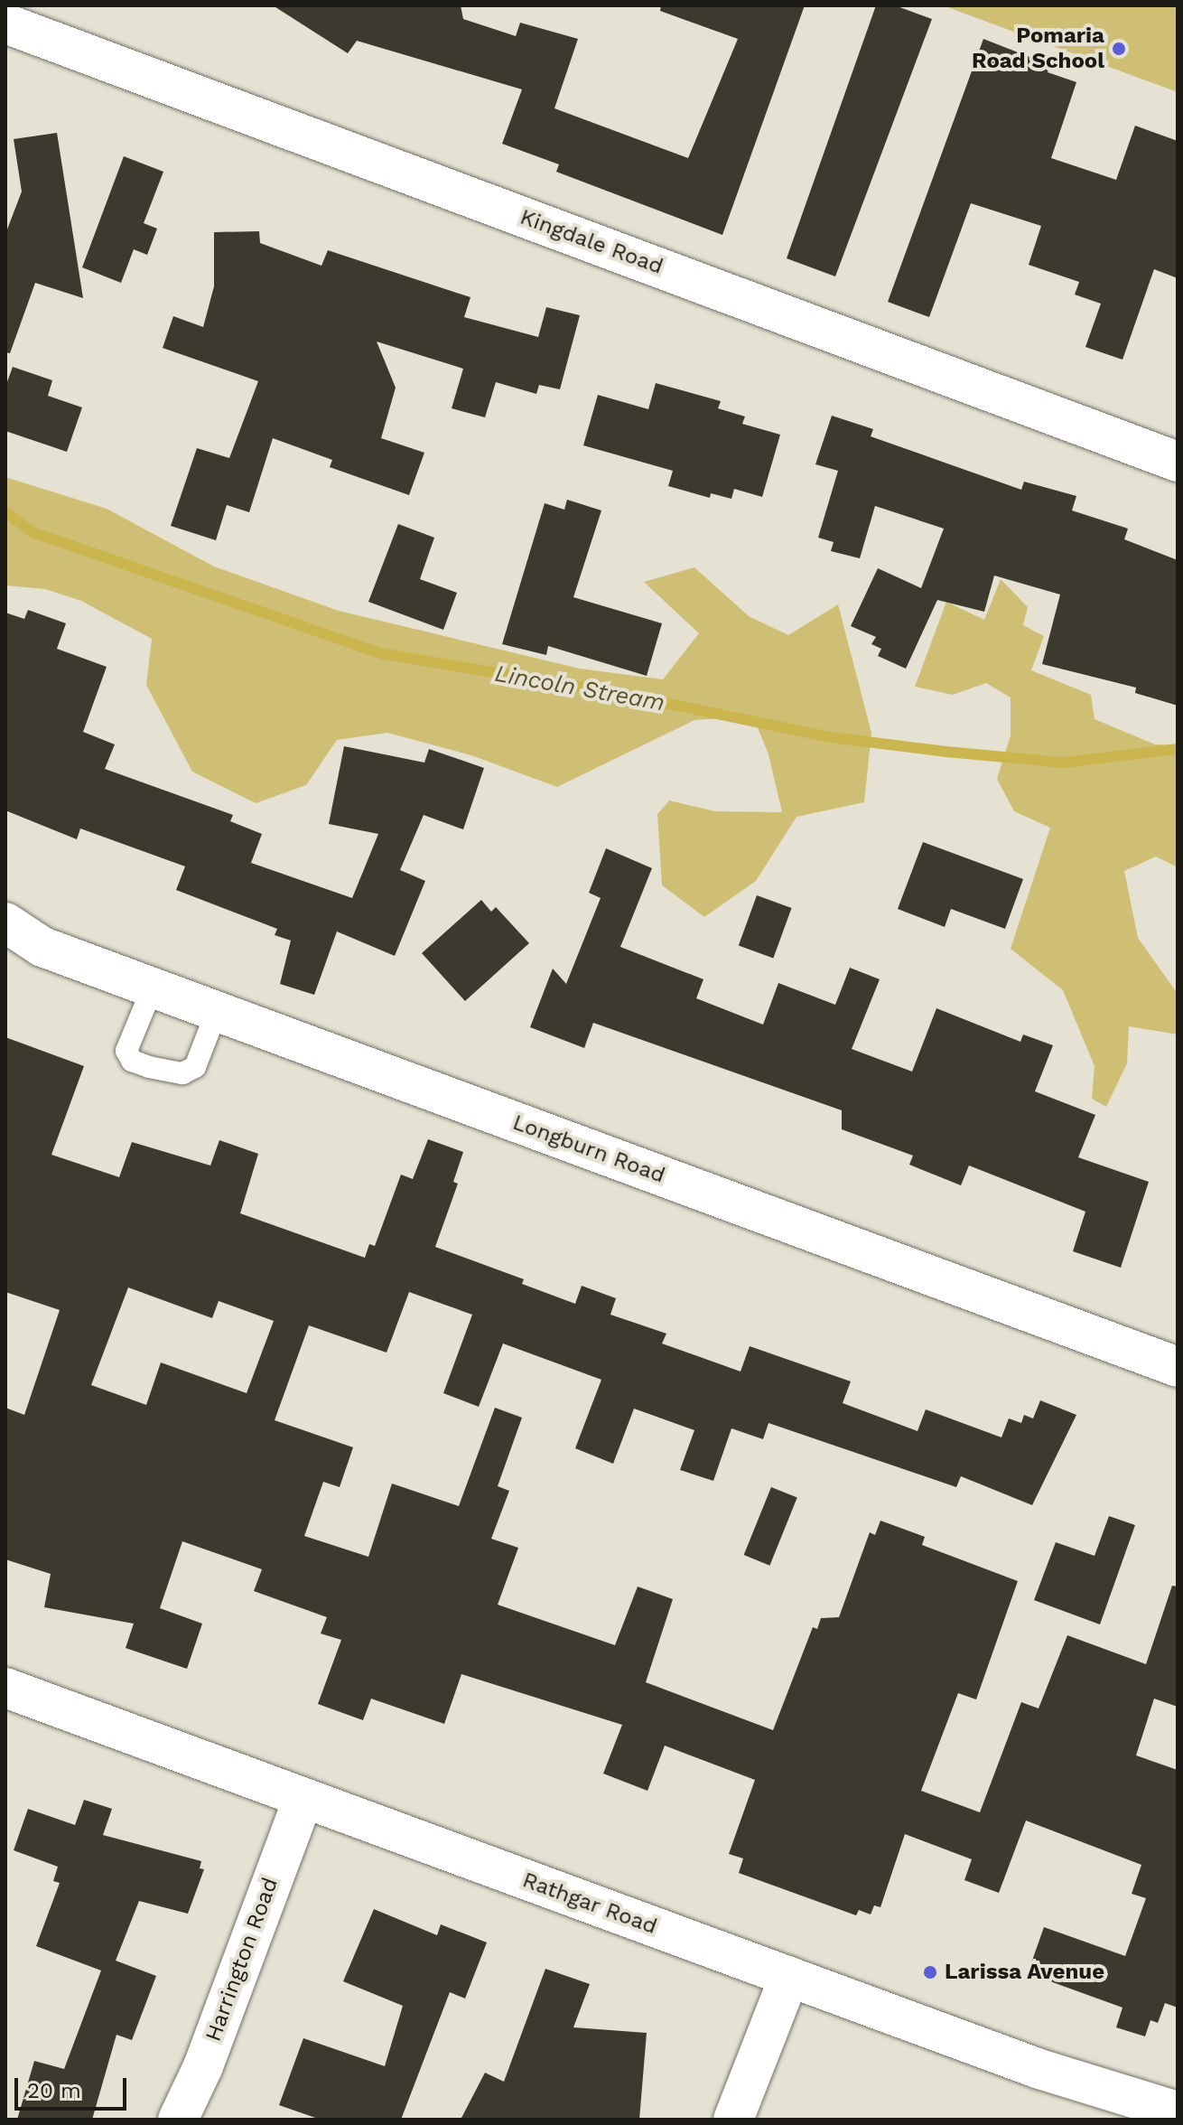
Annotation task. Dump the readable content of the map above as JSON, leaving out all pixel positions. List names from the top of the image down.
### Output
{
  "streets": {
    "street": [
      "Kingdale Road",
      "Longburn Road",
      "Rathgar Road",
      "Harrington Road"
    ]
  },
  "crossings": [
    ["Rathgar Road", "Harrington Road"]
  ],
  "water": ["Lincoln Stream"],
  "places": ["Pomaria Road School", "Larissa Avenue"],
  "scale_bar": "20 m"
}
